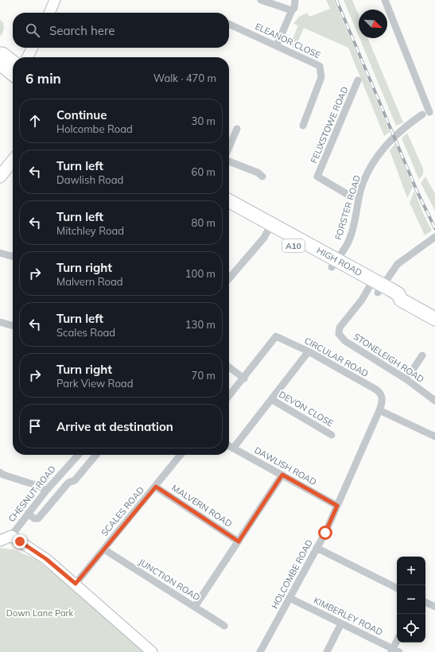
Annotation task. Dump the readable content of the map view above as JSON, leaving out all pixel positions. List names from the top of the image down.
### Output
{
  "streets": {
    "highway": ["A10", "HIGH ROAD"],
    "street": [
      "ELEANOR CLOSE",
      "FELIXSTOWE ROAD",
      "FORSTER ROAD",
      "CIRCULAR ROAD",
      "STONELEIGH ROAD",
      "DEVON CLOSE",
      "DAWLISH ROAD",
      "CHESNUT ROAD",
      "MALVERN ROAD",
      "SCALES ROAD",
      "HOLCOMBE ROAD",
      "JUNCTION ROAD",
      "KIMBERLEY ROAD"
    ]
  },
  "crossings": [
    ["FELIXSTOWE ROAD", "FORSTER ROAD"],
    ["FORSTER ROAD", "HIGH ROAD"],
    ["HIGH ROAD", "STONELEIGH ROAD"],
    ["CIRCULAR ROAD", "DEVON CLOSE"],
    ["CIRCULAR ROAD", "HOLCOMBE ROAD"],
    ["DEVON CLOSE", "DAWLISH ROAD"],
    ["DAWLISH ROAD", "HOLCOMBE ROAD"],
    ["MALVERN ROAD", "SCALES ROAD"],
    ["SCALES ROAD", "JUNCTION ROAD"],
    ["HOLCOMBE ROAD", "KIMBERLEY ROAD"]
  ],
  "parks": ["Down Lane Park"],
  "north": "bottom right",
  "page": {
    "search": "Search here",
    "heading": ["6 min", "Walk · 470 m"],
    "list": [
      ["Continue", "Holcombe Road", "30 m"],
      ["Turn left", "Dawlish Road", "60 m"],
      ["Turn left", "Mitchley Road", "80 m"],
      ["Turn right", "Malvern Road", "100 m"],
      ["Turn left", "Scales Road", "130 m"],
      ["Turn right", "Park View Road", "70 m"],
      "Arrive at destination"
    ],
    "map_buttons": ["+", "−"]
  }
}
